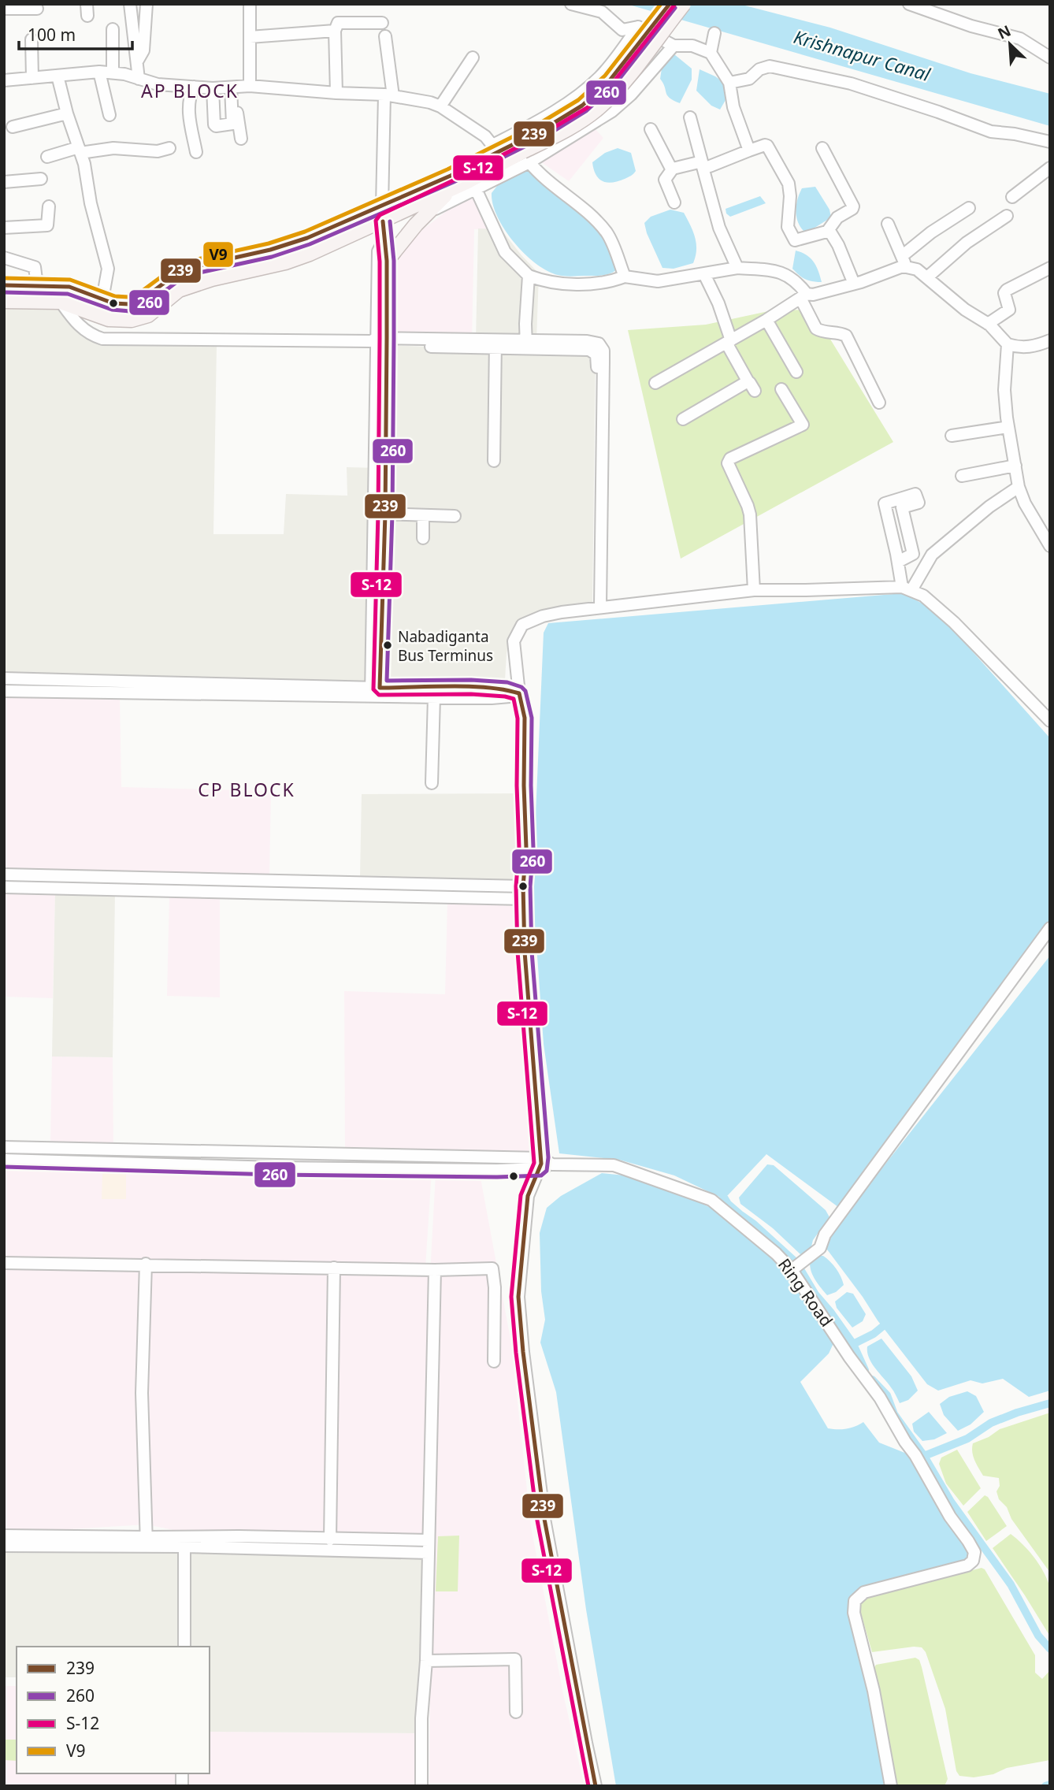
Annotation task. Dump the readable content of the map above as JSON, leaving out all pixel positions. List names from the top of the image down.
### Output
{
  "streets": {
    "street": ["Ring Road"]
  },
  "districts": ["AP BLOCK", "CP BLOCK"],
  "water": ["Krishnapur Canal"],
  "places": ["Nabadiganta Bus Terminus"],
  "lines": [
    "transit line 239",
    "transit line S-12",
    "transit line V9",
    "transit line 260"
  ],
  "legend": [
    "239",
    "260",
    "S-12",
    "V9"
  ],
  "scale_bar": "100 m",
  "north": "top left"
}
